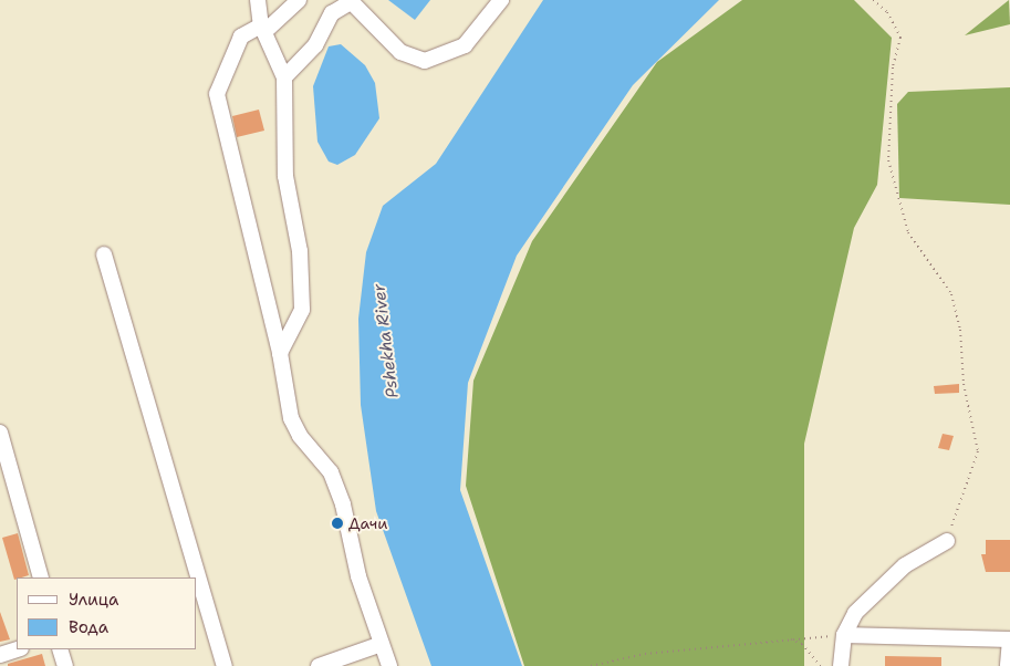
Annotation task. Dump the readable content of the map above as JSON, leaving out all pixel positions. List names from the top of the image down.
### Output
{
  "water": ["Pshekha River"],
  "places": ["Дачи"],
  "legend": ["Улица", "Вода"]
}
